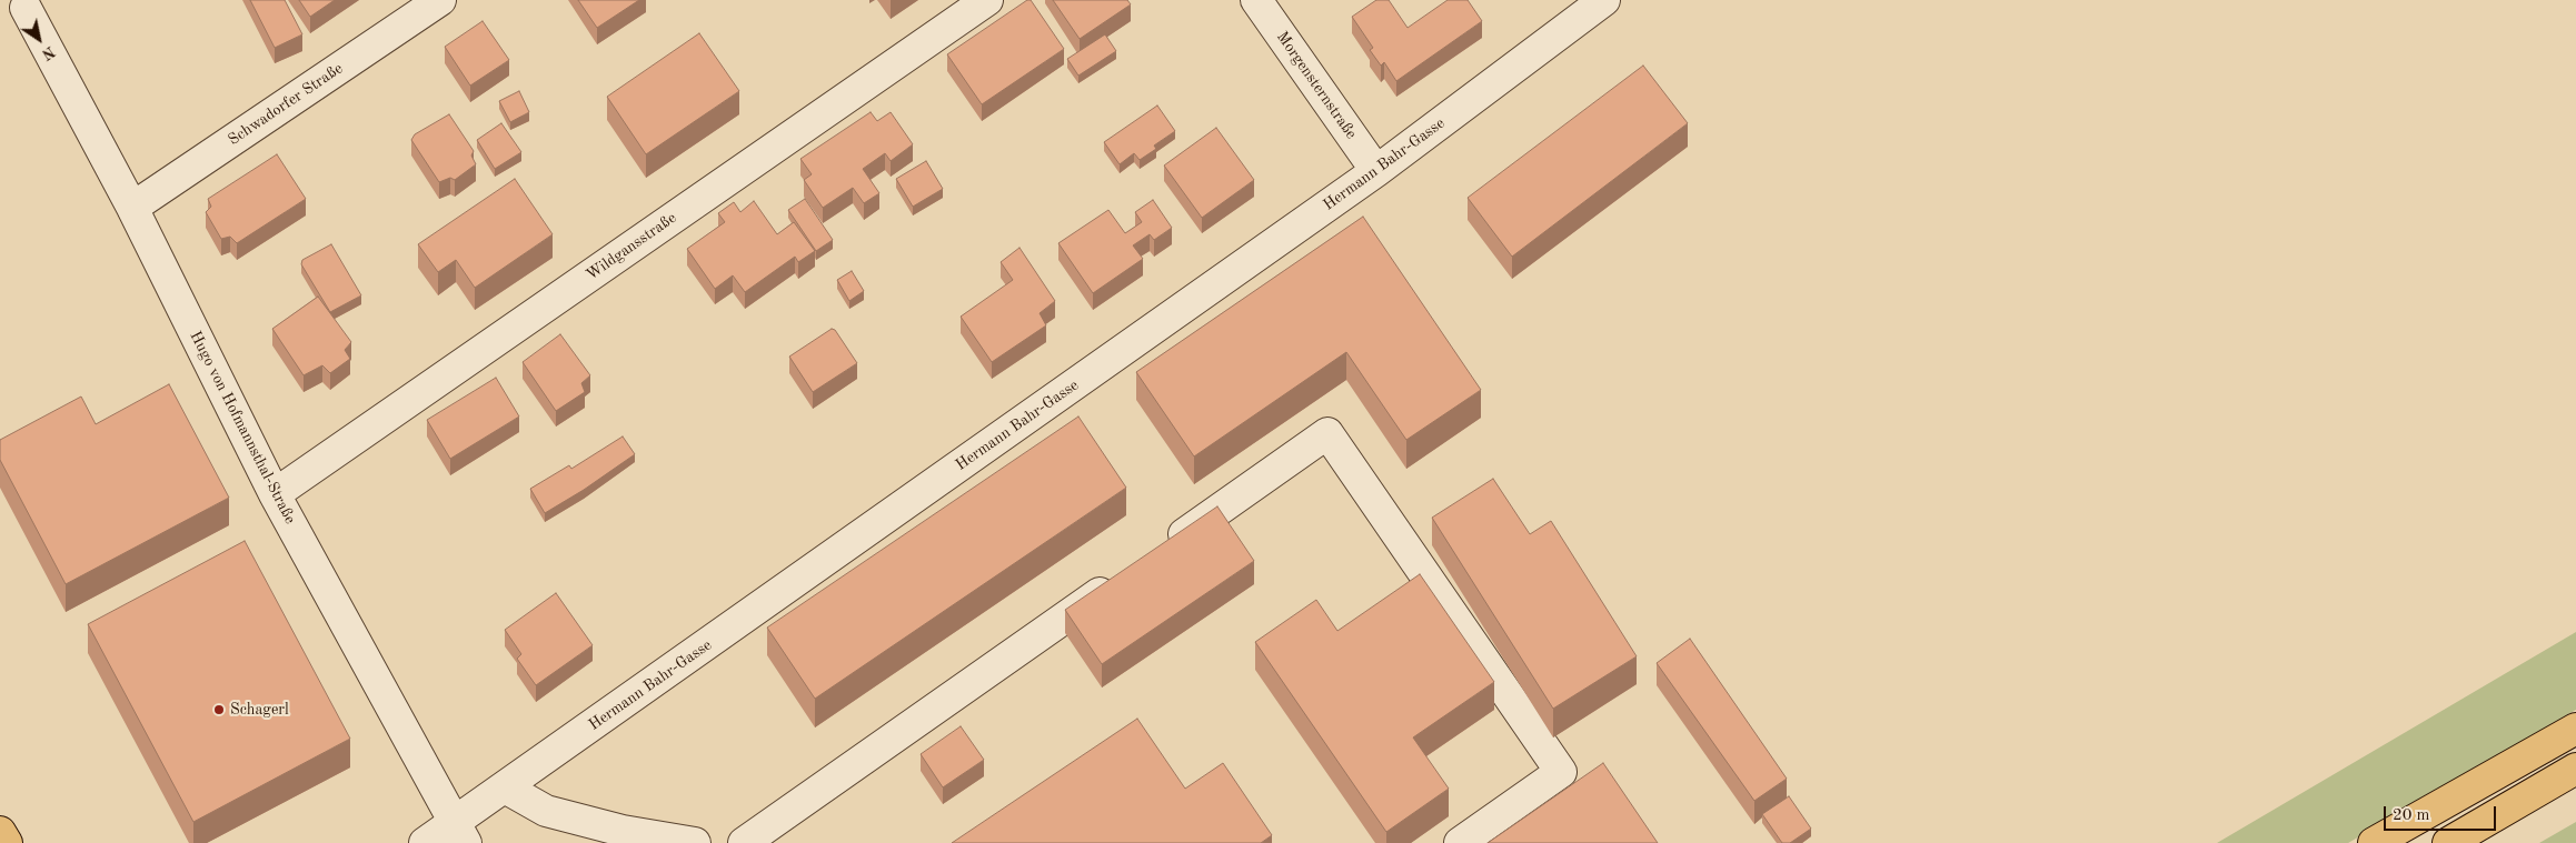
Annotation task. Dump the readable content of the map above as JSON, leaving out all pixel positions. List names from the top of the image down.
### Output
{
  "streets": {
    "street": [
      "Morgensternstraße",
      "Schwadorfer Straße",
      "Hermann Bahr-Gasse",
      "Wildgansstraße",
      "Hugo von Hofmannsthal-Straße"
    ]
  },
  "crossings": [
    ["Morgensternstraße", "Hermann Bahr-Gasse"],
    ["Schwadorfer Straße", "Hugo von Hofmannsthal-Straße"],
    ["Hermann Bahr-Gasse", "Hugo von Hofmannsthal-Straße"],
    ["Wildgansstraße", "Hugo von Hofmannsthal-Straße"]
  ],
  "places": ["Schagerl"],
  "scale_bar": "20 m",
  "north": "bottom right"
}
